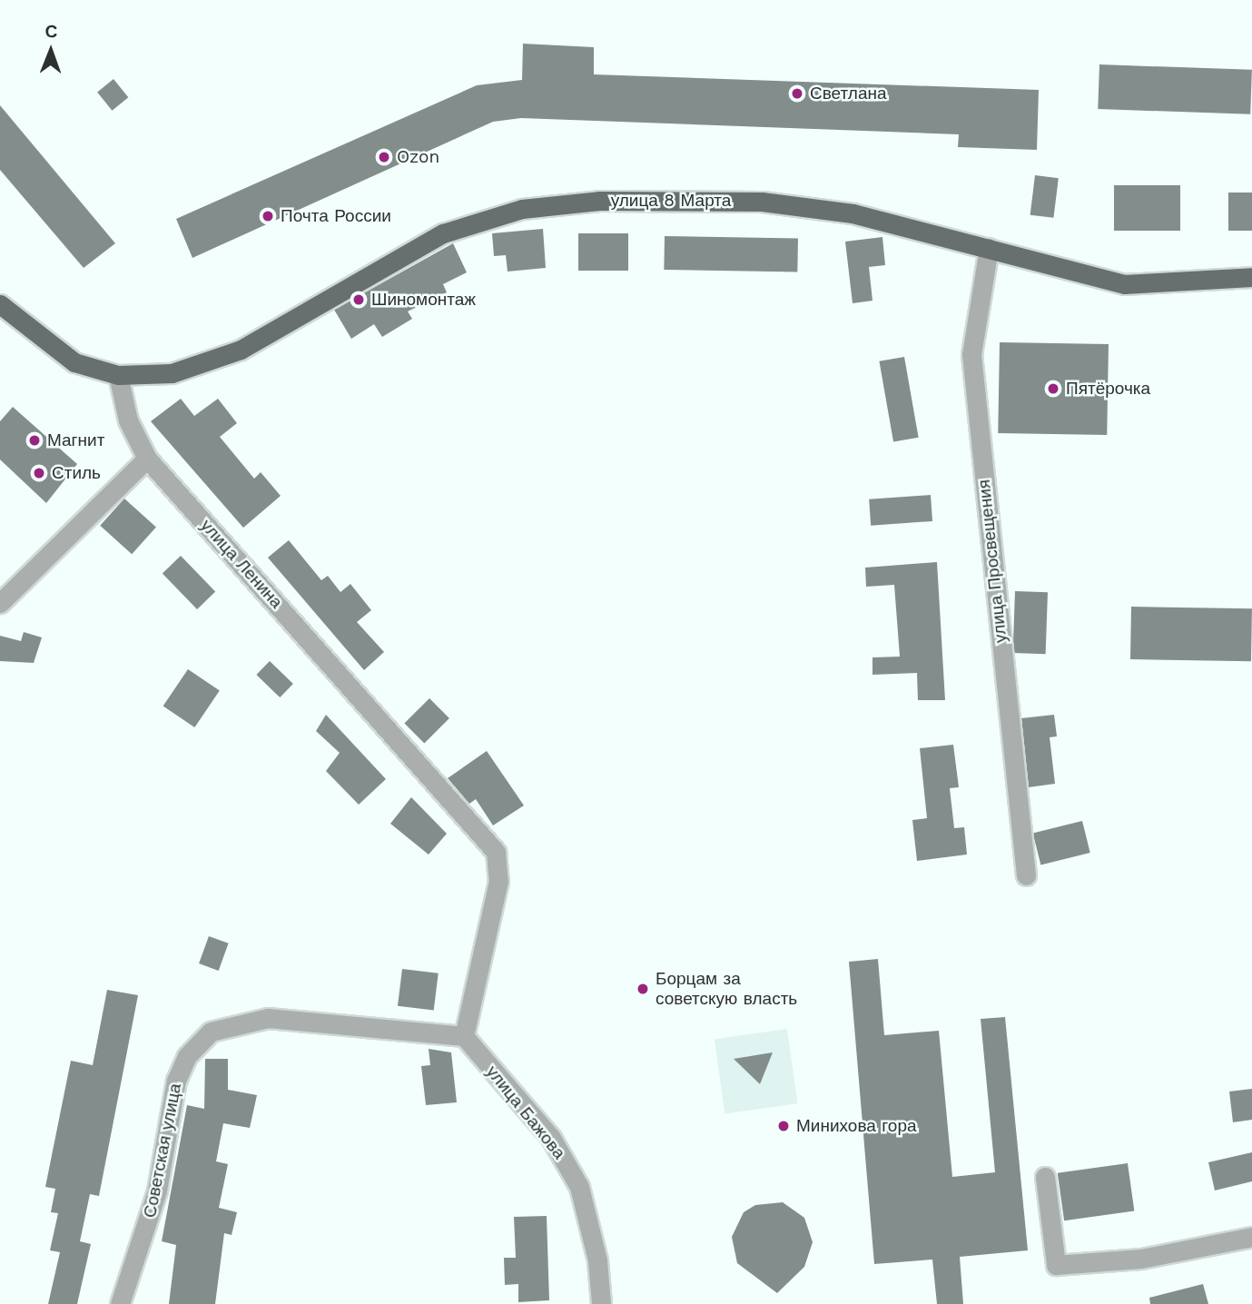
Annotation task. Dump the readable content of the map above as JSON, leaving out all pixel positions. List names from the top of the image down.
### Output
{
  "streets": {
    "main road": ["улица 8 Марта"],
    "street": [
      "улица Просвещения",
      "улица Ленина",
      "улица Бажова",
      "Советская улица"
    ]
  },
  "crossings": [
    ["улица 8 Марта", "улица Просвещения"],
    ["улица 8 Марта", "улица Ленина"],
    ["улица Ленина", "улица Бажова"],
    ["улица Ленина", "Советская улица"],
    ["улица Бажова", "Советская улица"]
  ],
  "places": [
    "Светлана",
    "Ozon",
    "Почта России",
    "Шиномонтаж",
    "Пятёрочка",
    "Магнит",
    "Стиль",
    "Борцам за советскую власть",
    "Минихова гора"
  ],
  "north": "top"
}
